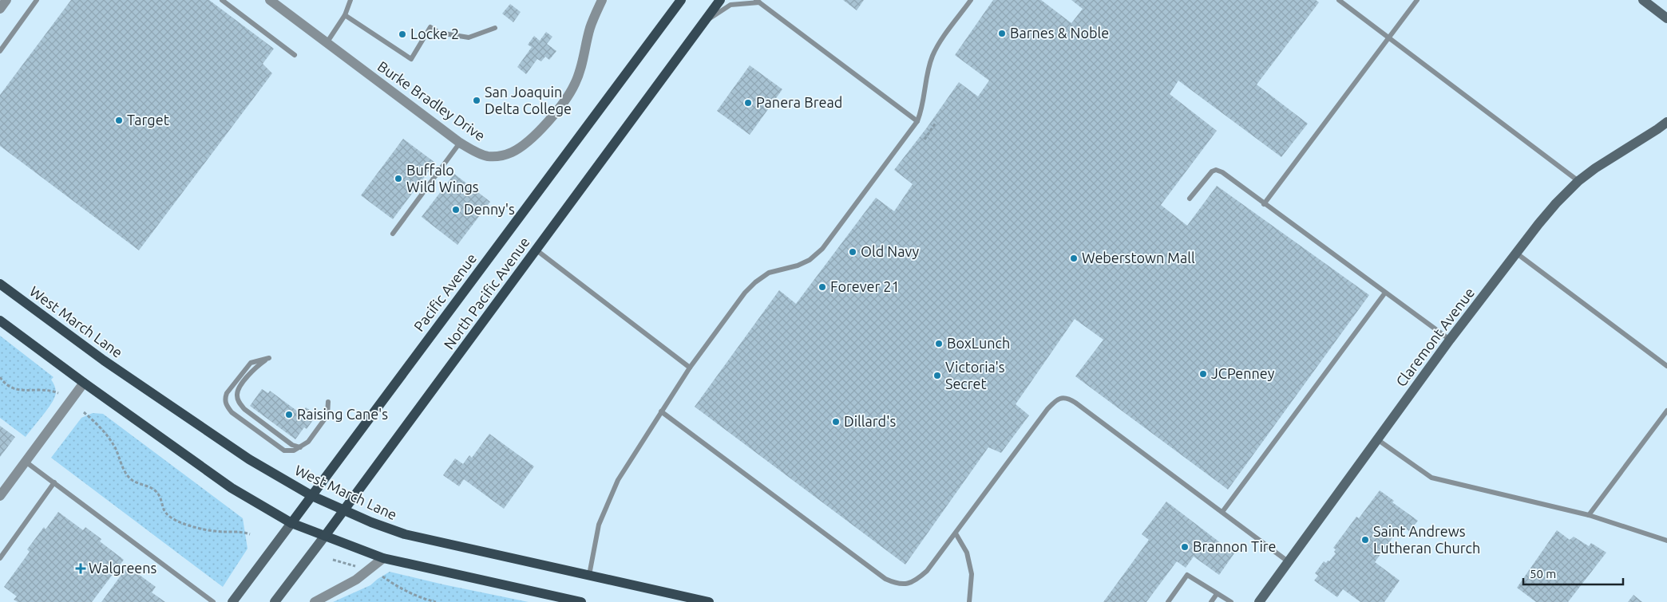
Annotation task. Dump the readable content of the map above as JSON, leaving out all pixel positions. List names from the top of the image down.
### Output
{
  "streets": {
    "main road": ["Pacific Avenue", "North Pacific Avenue", "West March Lane"],
    "street": ["Burke Bradley Drive", "Claremont Avenue"]
  },
  "crossings": [
    ["Pacific Avenue", "West March Lane"],
    ["North Pacific Avenue", "West March Lane"]
  ],
  "places": {
    "other": [
      "Barnes & Noble",
      "Locke 2",
      "San Joaquin Delta College",
      "Panera Bread",
      "Target",
      "Buffalo Wild Wings",
      "Denny's",
      "Old Navy",
      "Weberstown Mall",
      "Forever 21",
      "BoxLunch",
      "JCPenney",
      "Victoria's Secret",
      "Raising Cane's",
      "Dillard's",
      "Saint Andrews Lutheran Church",
      "Brannon Tire"
    ],
    "health": ["Walgreens"]
  },
  "scale_bar": "50 m"
}
